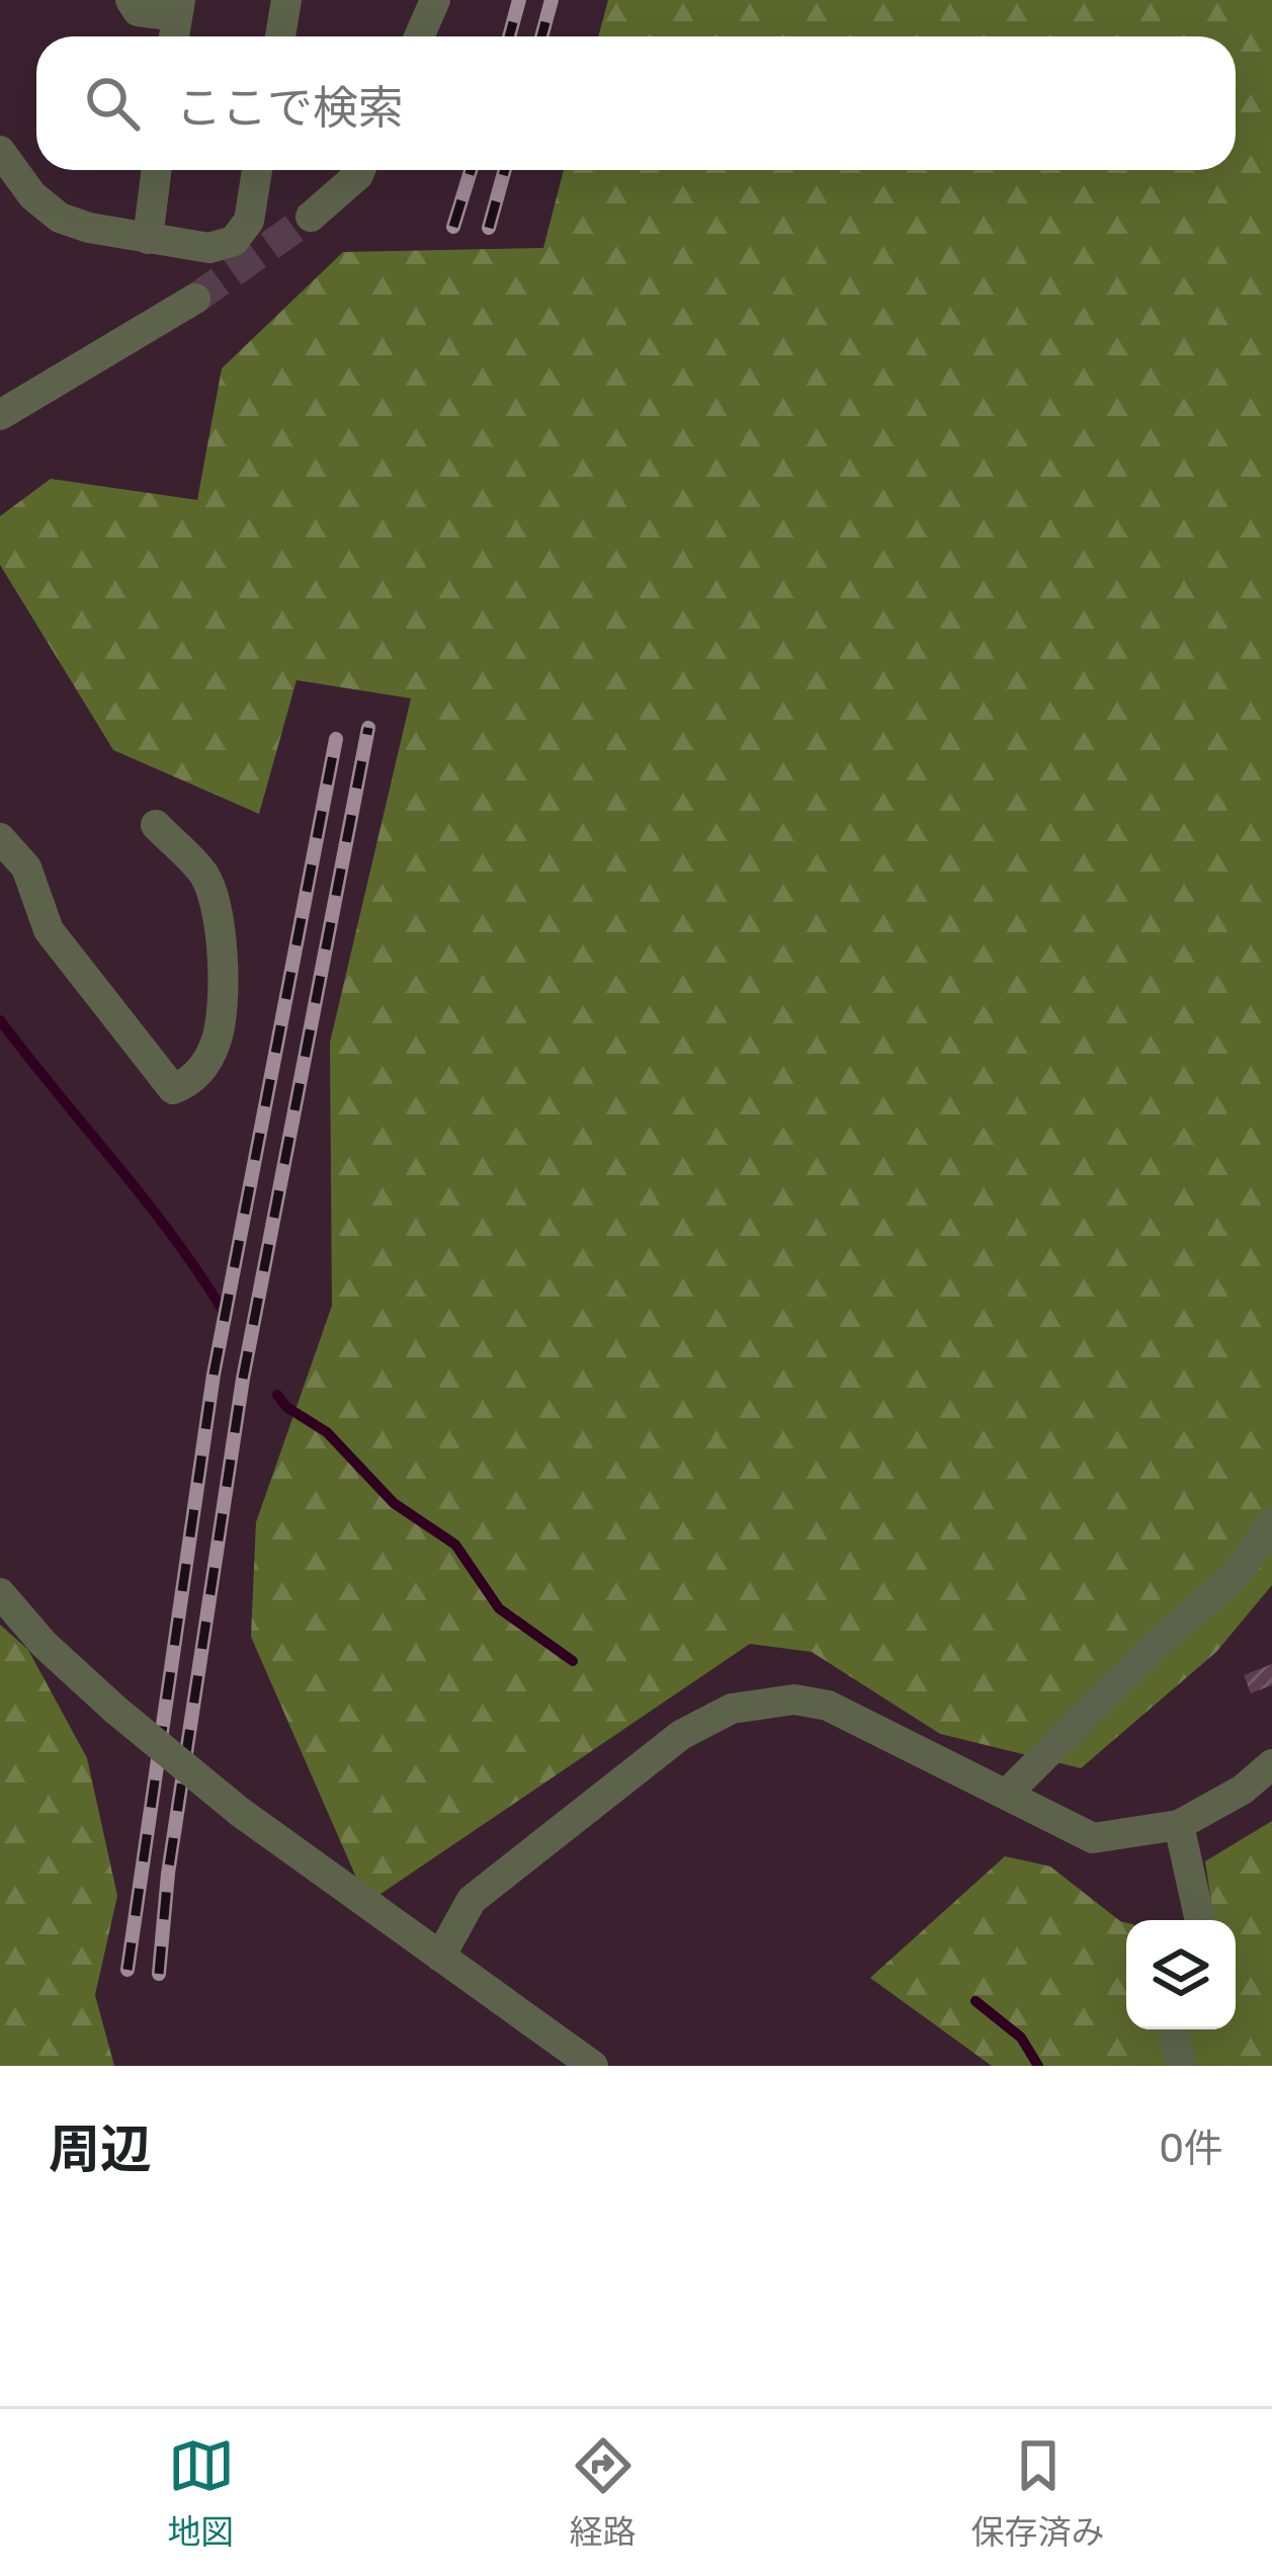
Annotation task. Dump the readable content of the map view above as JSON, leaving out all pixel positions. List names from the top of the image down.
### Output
{
  "page": {
    "search": "ここで検索",
    "heading": ["周辺", "0件"],
    "nav": ["地図", "経路", "保存済み"]
  }
}
